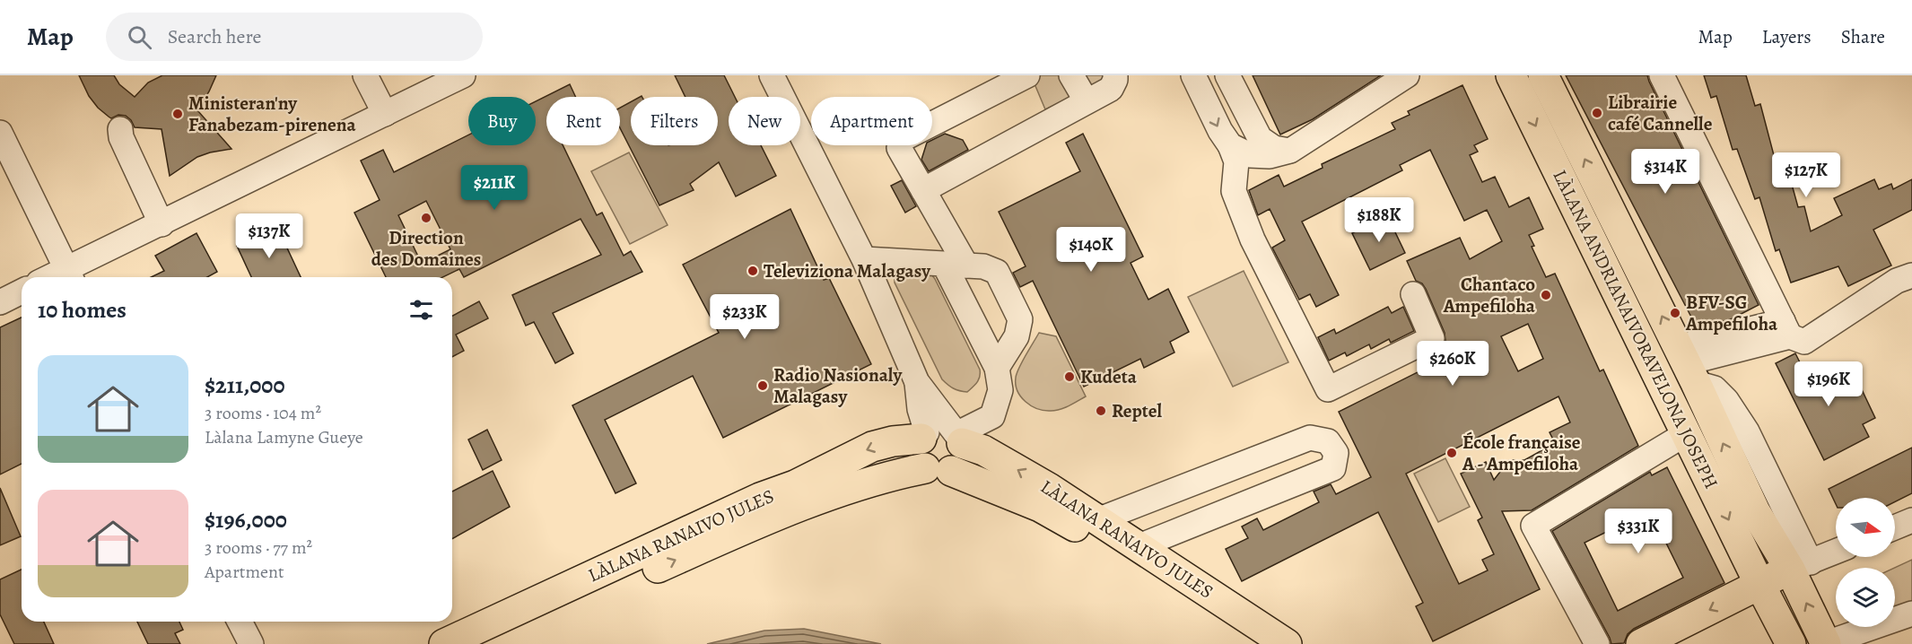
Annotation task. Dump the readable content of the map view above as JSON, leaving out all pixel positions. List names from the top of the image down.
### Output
{
  "streets": {
    "main road": ["LÀLANA ANDRIANAIVORAVELONA JOSEPH", "LÀLANA RANAIVO JULES"]
  },
  "places": [
    "Librairie café Cannelle",
    "Ministeran'ny Fanabezam-pirenena",
    "Direction des Domaines",
    "Televiziona Malagasy",
    "Chantaco Ampefiloha",
    "BFV-SG Ampefiloha",
    "Kudeta",
    "Radio Nasionaly Malagasy",
    "Reptel",
    "École française A - Ampefiloha"
  ],
  "north": "right",
  "page": {
    "header": "Map",
    "search": "Search here",
    "nav": ["Map", "Layers", "Share"],
    "chip": [
      "Buy",
      "Rent",
      "Filters",
      "New",
      "Apartment"
    ],
    "price": [
      "$314K",
      "$127K",
      "$211K",
      "$188K",
      "$137K",
      "$140K",
      "$233K",
      "$260K",
      "$196K",
      "$331K"
    ],
    "heading": "10 homes",
    "list": [
      {
        "name": "$211,000",
        "note": "3 rooms · 104 m² · Làlana Lamyne Gueye"
      },
      {
        "name": "$196,000",
        "note": "3 rooms · 77 m² · Apartment"
      }
    ]
  }
}
